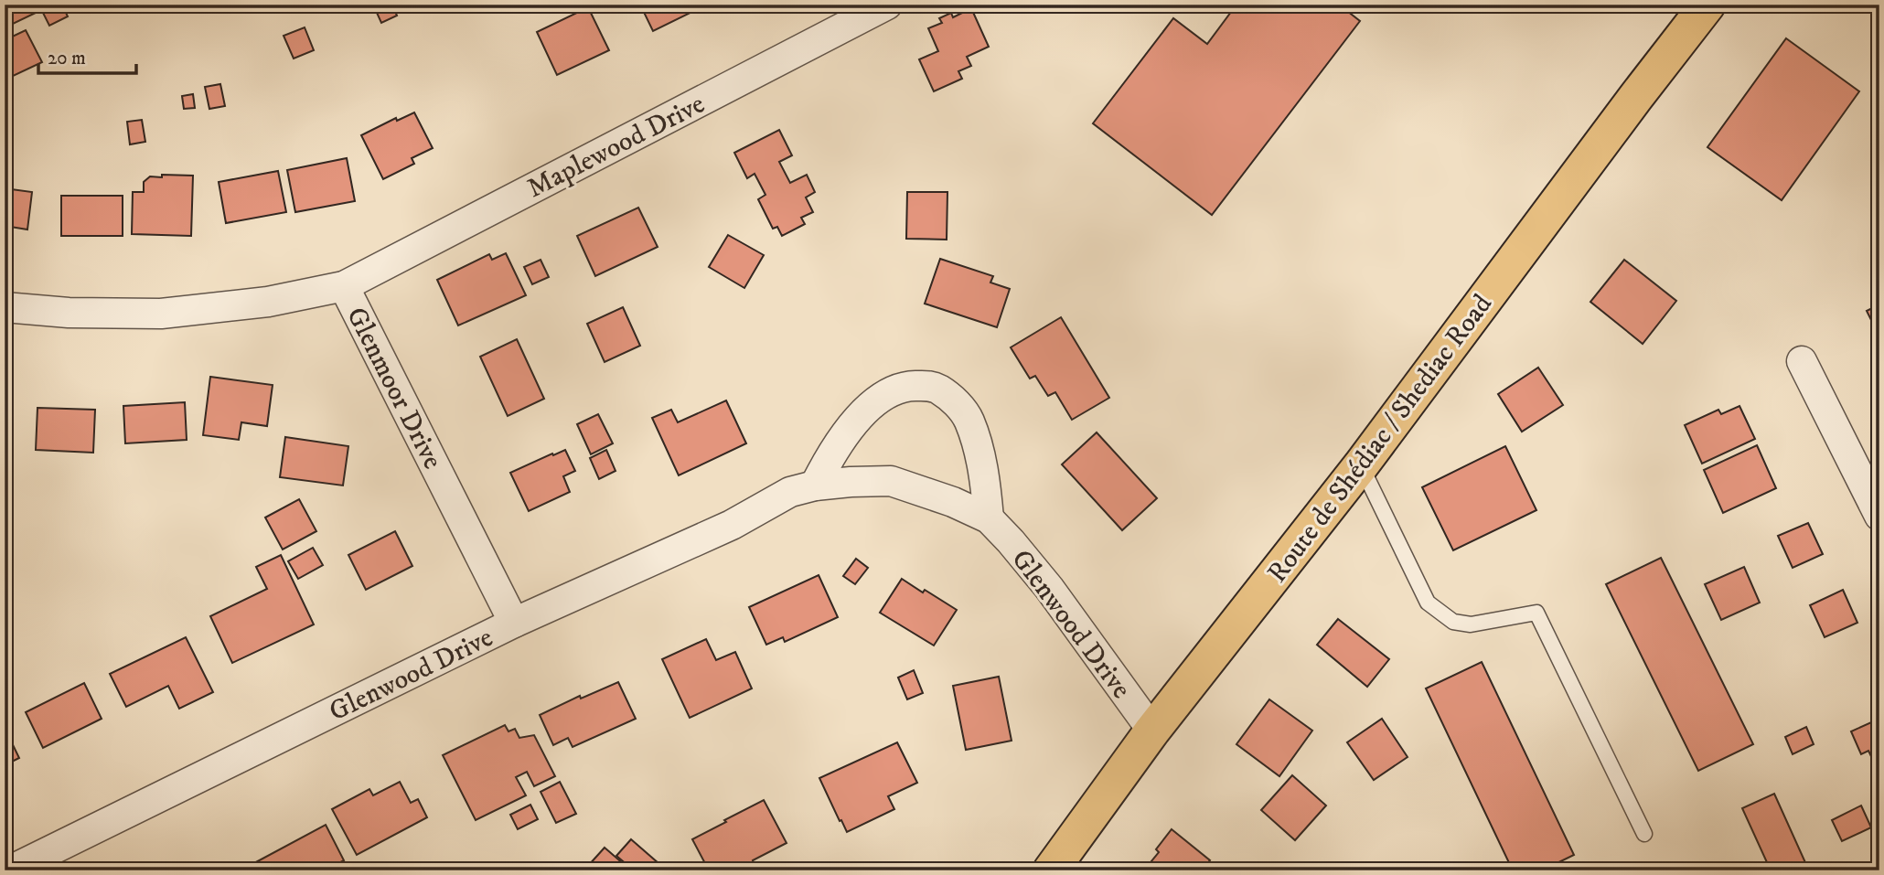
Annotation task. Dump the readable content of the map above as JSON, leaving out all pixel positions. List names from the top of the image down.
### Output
{
  "streets": {
    "main road": ["Route de Shédiac / Shediac Road"],
    "street": ["Maplewood Drive", "Glenmoor Drive", "Glenwood Drive"]
  },
  "crossings": [
    ["Maplewood Drive", "Glenmoor Drive"],
    ["Glenmoor Drive", "Glenwood Drive"],
    ["Route de Shédiac / Shediac Road", "Glenwood Drive"]
  ],
  "scale_bar": "20 m"
}
